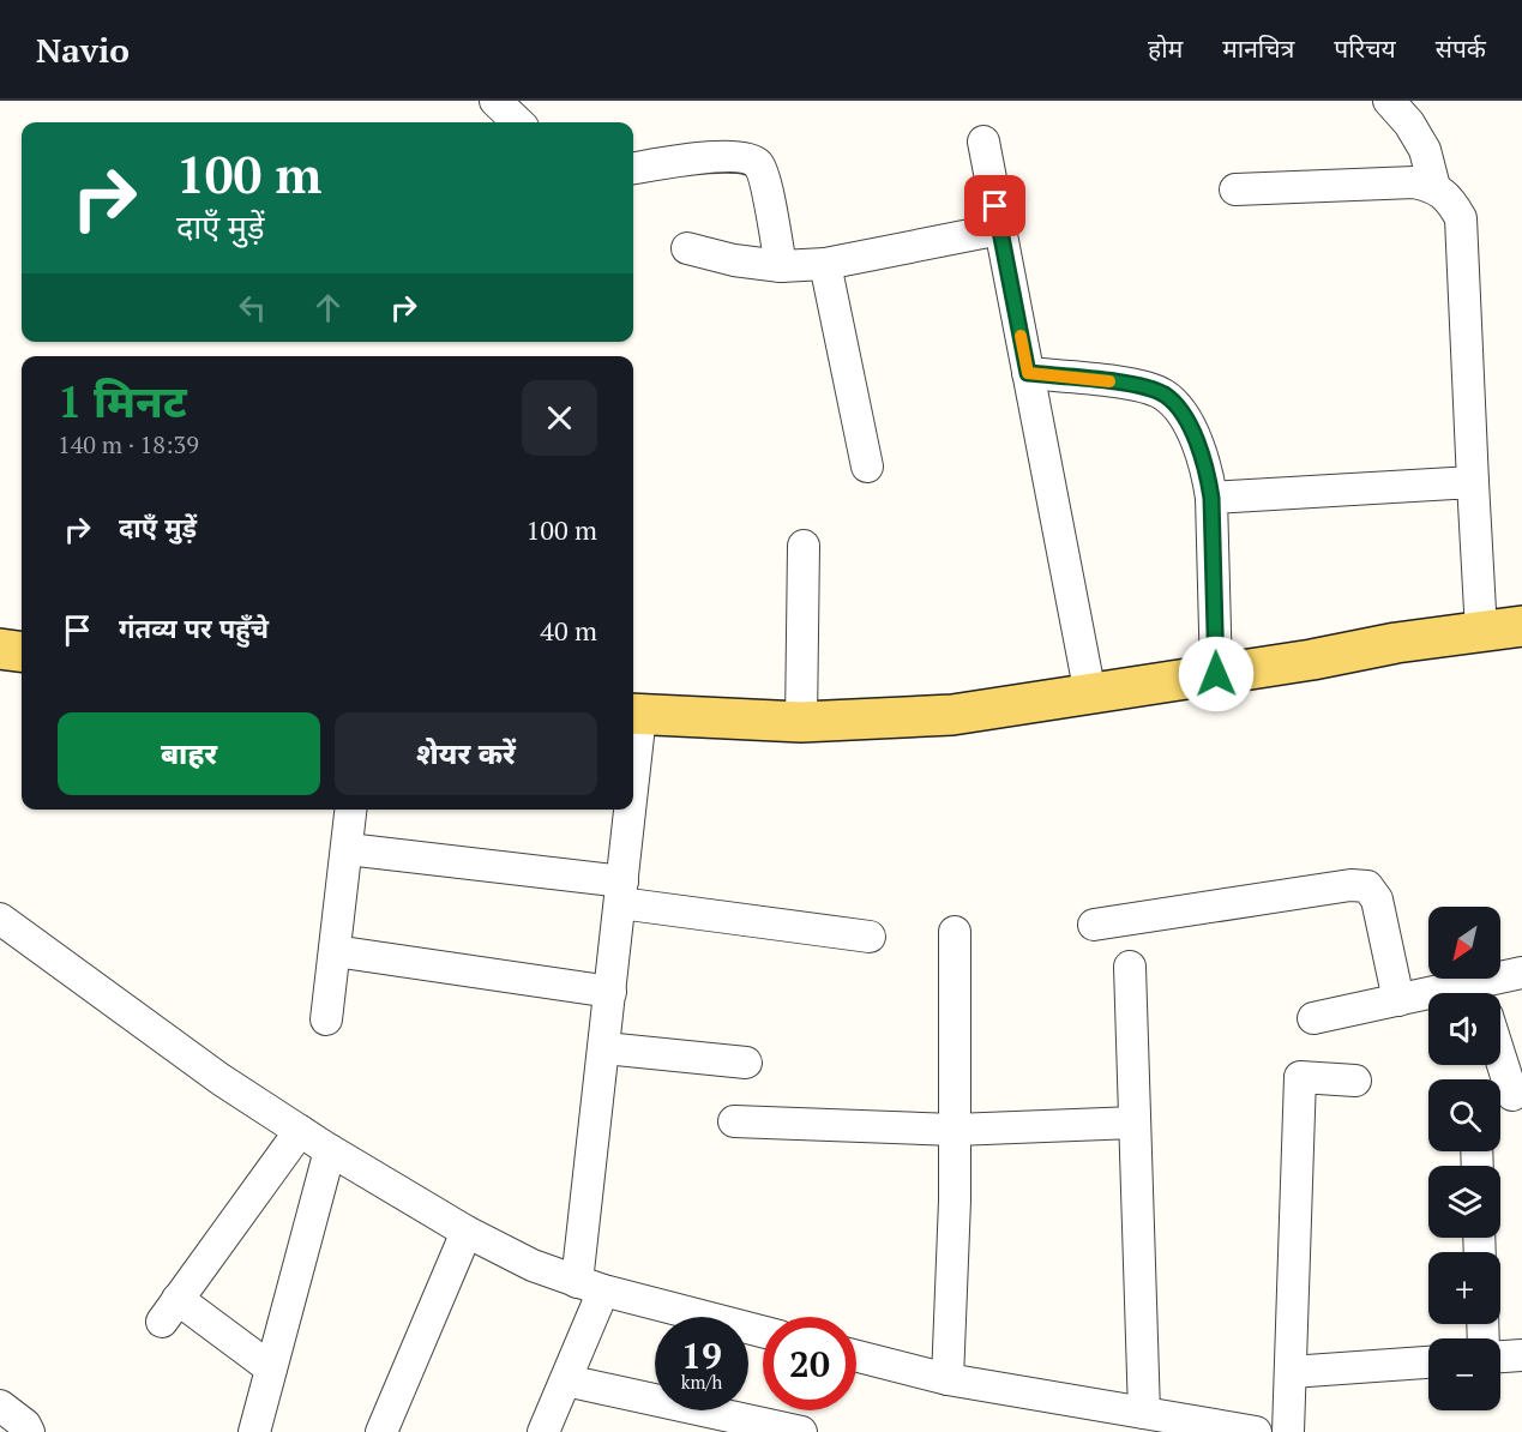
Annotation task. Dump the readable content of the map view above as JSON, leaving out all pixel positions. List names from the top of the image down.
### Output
{
  "north": "bottom left",
  "page": {
    "header": "Navio",
    "nav": [
      "होम",
      "मानचित्र",
      "परिचय",
      "संपर्क"
    ],
    "turn": ["100 m", "दाएँ मुड़ें"],
    "heading": ["1 मिनट", "140 m · 18:39"],
    "list": [
      {
        "name": "दाएँ मुड़ें",
        "value": "100 m"
      },
      {
        "name": "गंतव्य पर पहुँचे",
        "value": "40 m"
      }
    ],
    "buttons": ["बाहर", "शेयर करें"],
    "map_buttons": ["+", "−"],
    "speed": "19 km/h",
    "limit": "20"
  }
}
